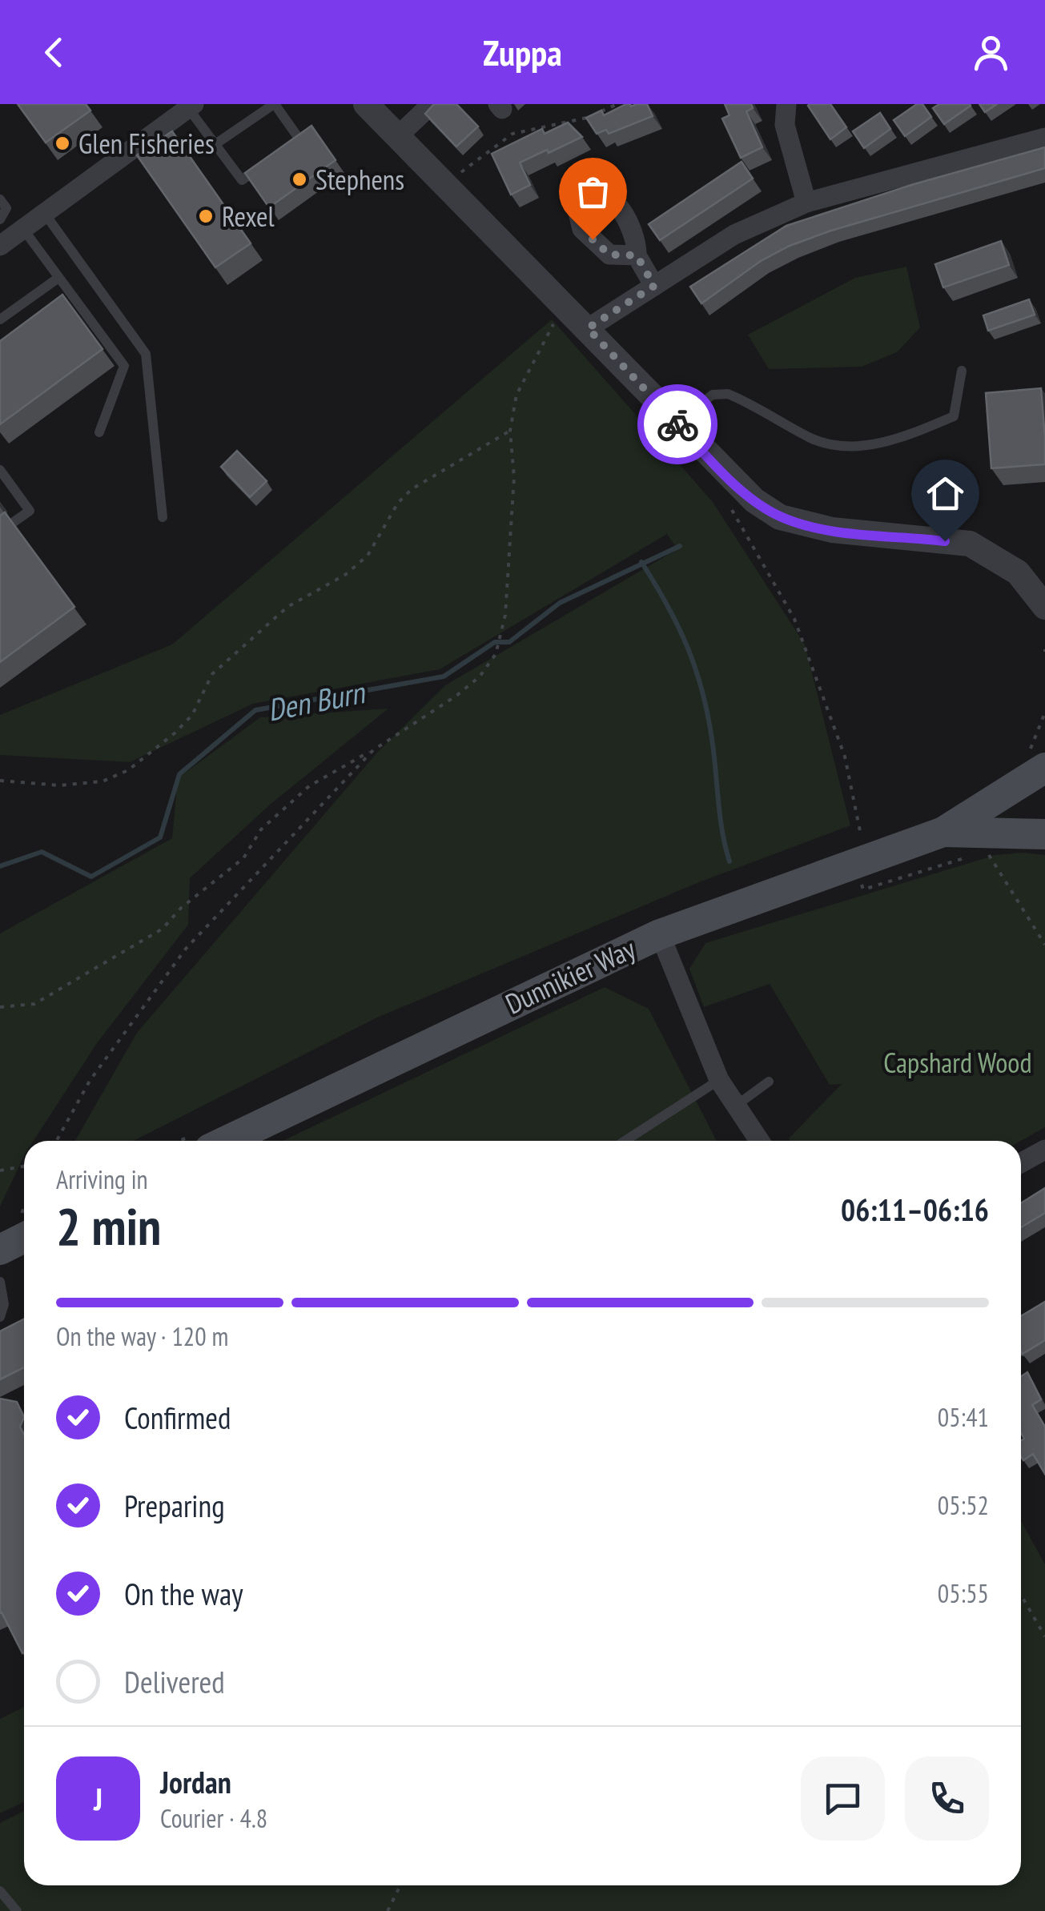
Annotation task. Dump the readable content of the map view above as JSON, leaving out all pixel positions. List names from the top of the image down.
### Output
{
  "streets": {
    "main road": ["Dunnikier Way"]
  },
  "water": ["Den Burn"],
  "parks": ["Capshard Wood"],
  "places": ["Glen Fisheries", "Stephens", "Rexel"],
  "page": {
    "header": "Zuppa",
    "heading": ["2 min", "Arriving in", "06:11–06:16"],
    "panel": ["Jordan", "Courier · 4.8"],
    "bar": "On the way · 120 m",
    "list": [
      ["Confirmed", "05:41"],
      ["Preparing", "05:52"],
      ["On the way", "05:55"],
      "Delivered"
    ],
    "round": "J"
  }
}
